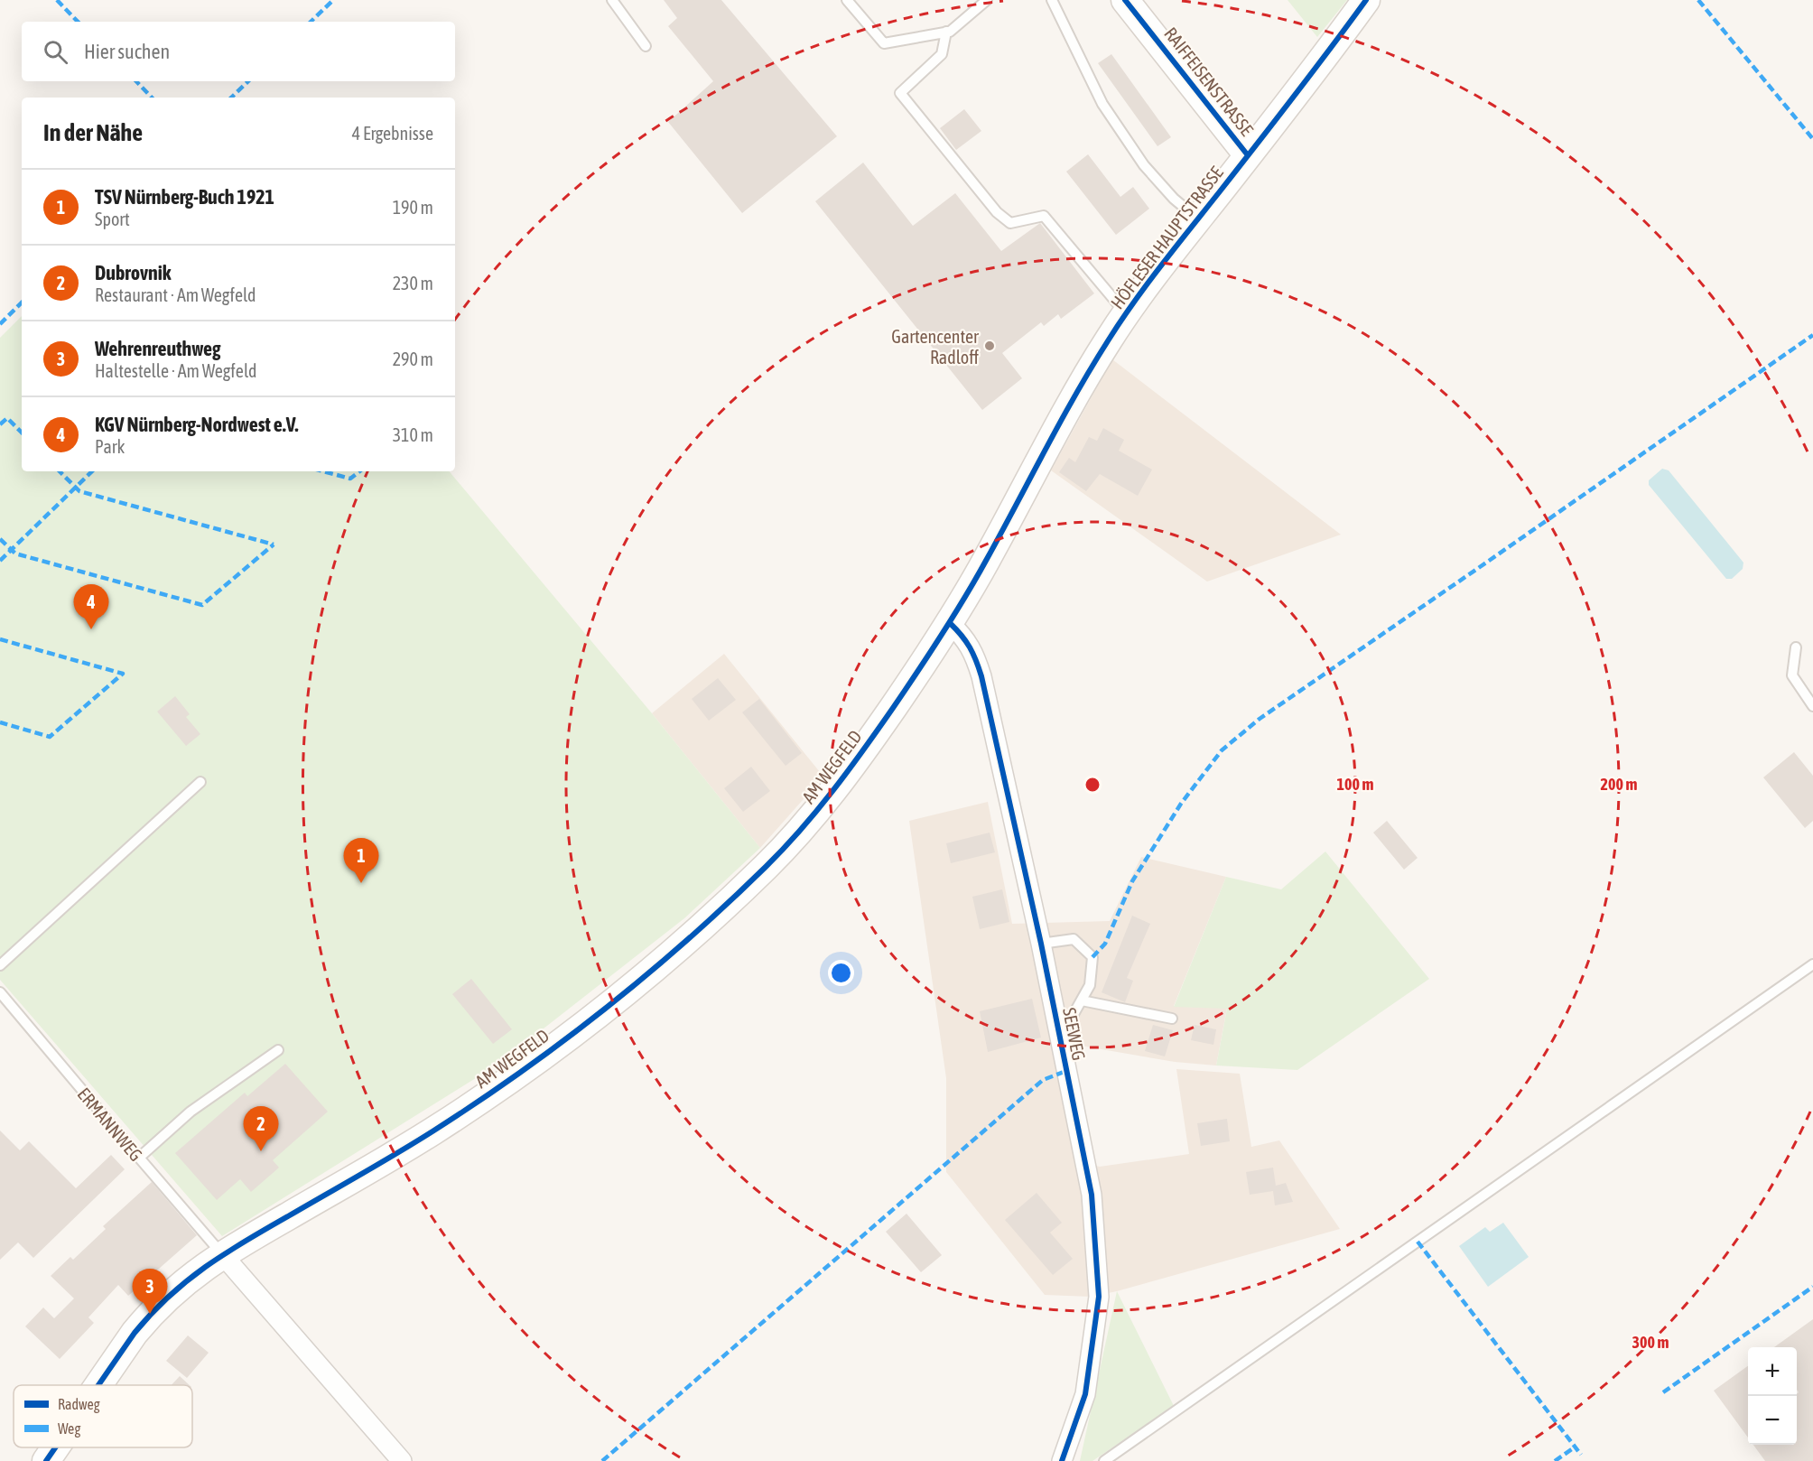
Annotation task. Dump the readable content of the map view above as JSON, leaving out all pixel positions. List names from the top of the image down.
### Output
{
  "streets": {
    "street": [
      "RAIFFEISENSTRASSE",
      "HÖFLESER HAUPTSTRASSE",
      "AM WEGFELD",
      "SEEWEG"
    ],
    "lane": ["ERMANNWEG"]
  },
  "crossings": [
    ["RAIFFEISENSTRASSE", "HÖFLESER HAUPTSTRASSE"],
    ["HÖFLESER HAUPTSTRASSE", "AM WEGFELD"],
    ["HÖFLESER HAUPTSTRASSE", "SEEWEG"],
    ["AM WEGFELD", "SEEWEG"],
    ["AM WEGFELD", "ERMANNWEG"]
  ],
  "places": ["Gartencenter Radloff"],
  "legend": ["Radweg", "Weg"],
  "page": {
    "search": "Hier suchen",
    "heading": ["In der Nähe", "4 Ergebnisse"],
    "list": [
      {
        "mark": "1",
        "name": "TSV Nürnberg-Buch 1921",
        "note": "Sport",
        "value": "190 m"
      },
      {
        "mark": "2",
        "name": "Dubrovnik",
        "note": "Restaurant · Am Wegfeld",
        "value": "230 m"
      },
      {
        "mark": "3",
        "name": "Wehrenreuthweg",
        "note": "Haltestelle · Am Wegfeld",
        "value": "290 m"
      },
      {
        "mark": "4",
        "name": "KGV Nürnberg-Nordwest e.V.",
        "note": "Park",
        "value": "310 m"
      }
    ],
    "pins": [
      "4",
      "1",
      "2",
      "3"
    ],
    "map_buttons": ["+", "−"]
  },
  "rings": ["100 m", "200 m", "300 m"]
}
